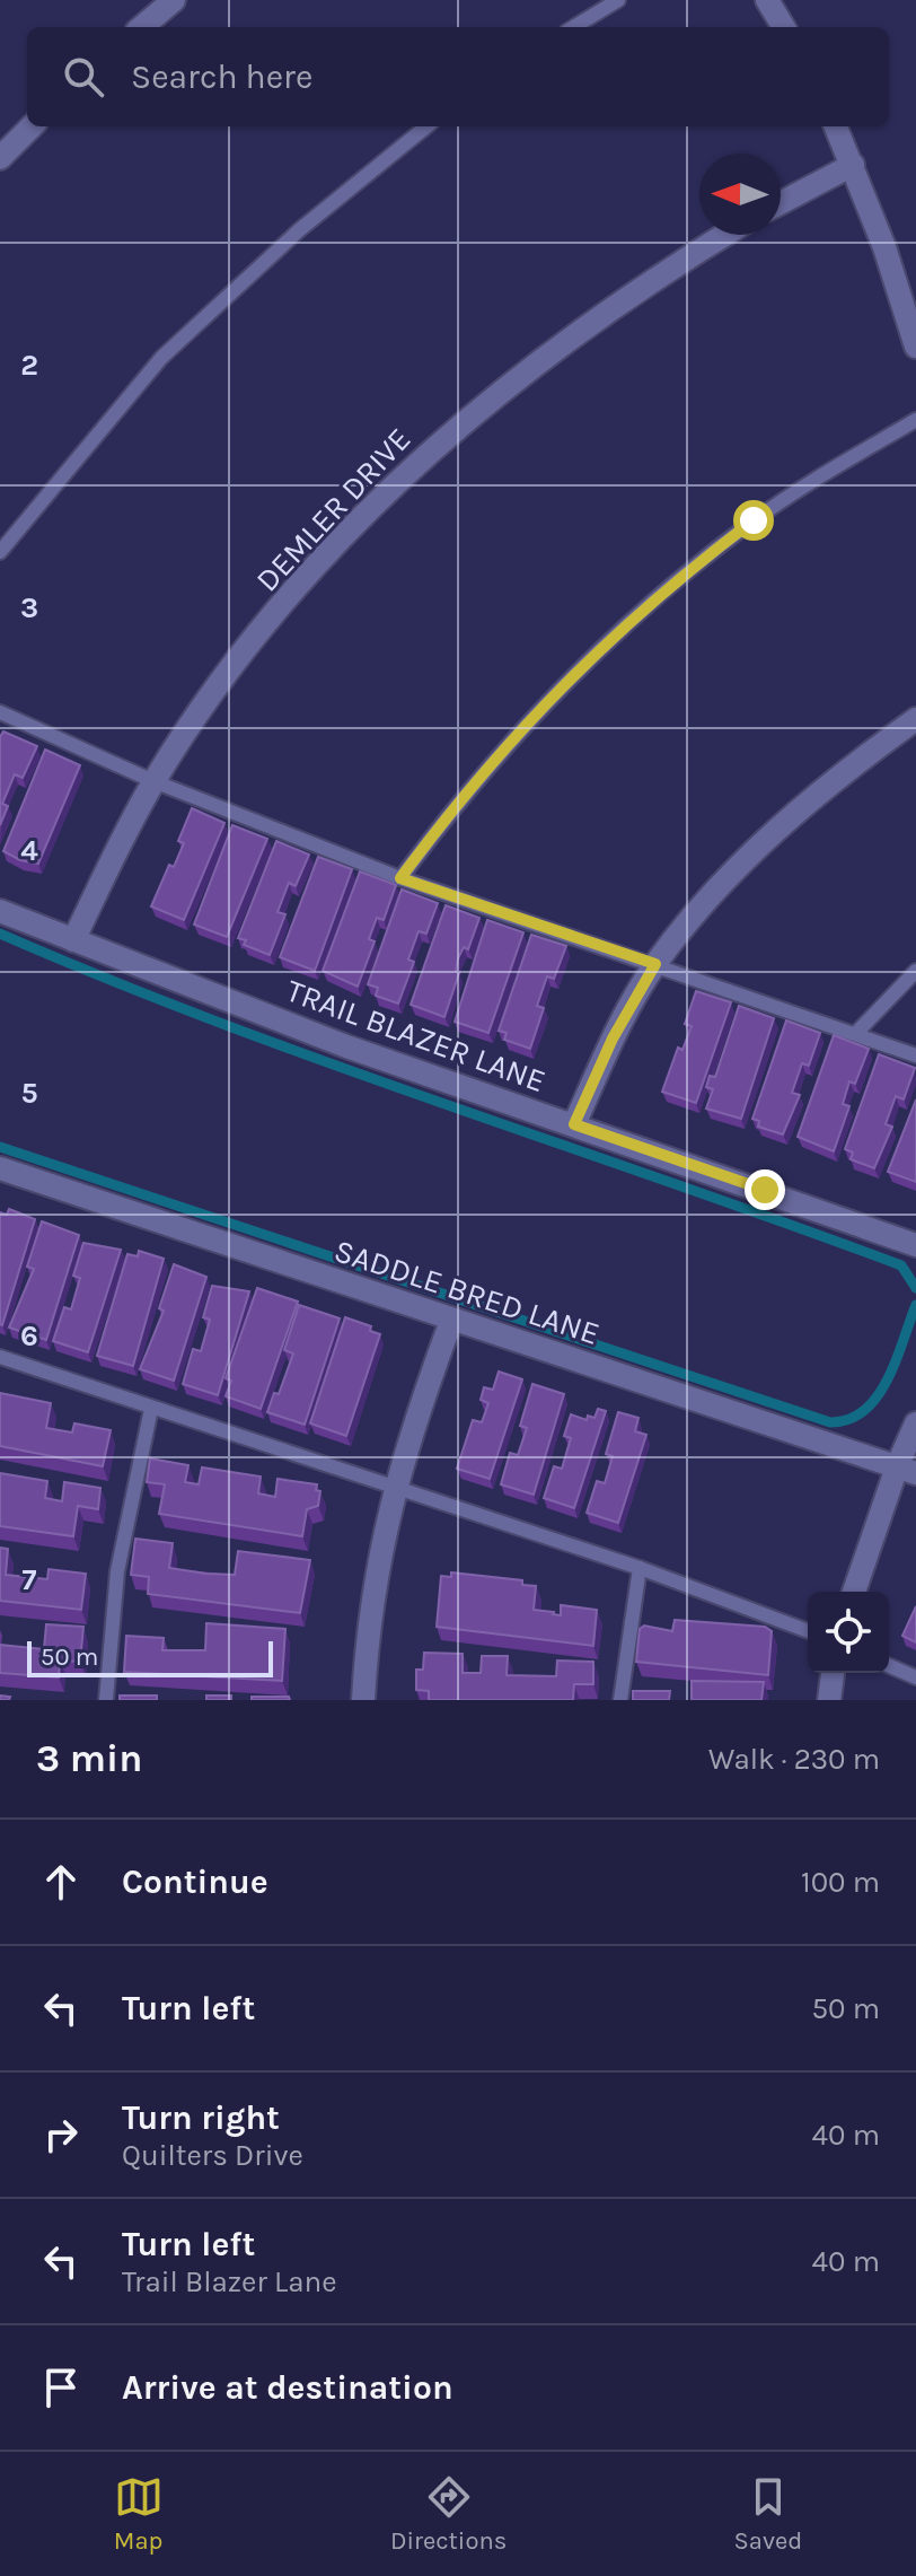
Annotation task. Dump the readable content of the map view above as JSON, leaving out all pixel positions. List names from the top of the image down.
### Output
{
  "streets": {
    "street": ["DEMLER DRIVE", "TRAIL BLAZER LANE", "SADDLE BRED LANE"]
  },
  "crossings": [
    ["DEMLER DRIVE", "TRAIL BLAZER LANE"]
  ],
  "scale_bar": "50 m",
  "north": "left",
  "page": {
    "search": "Search here",
    "scale": "50 m",
    "heading": ["3 min", "Walk · 230 m"],
    "list": [
      ["Continue", "100 m"],
      ["Turn left", "50 m"],
      ["Turn right", "Quilters Drive", "40 m"],
      ["Turn left", "Trail Blazer Lane", "40 m"],
      "Arrive at destination"
    ],
    "nav": ["Map", "Directions", "Saved"]
  },
  "grid": {
    "rows": [
      "2",
      "3",
      "4",
      "5",
      "6",
      "7"
    ]
  }
}
